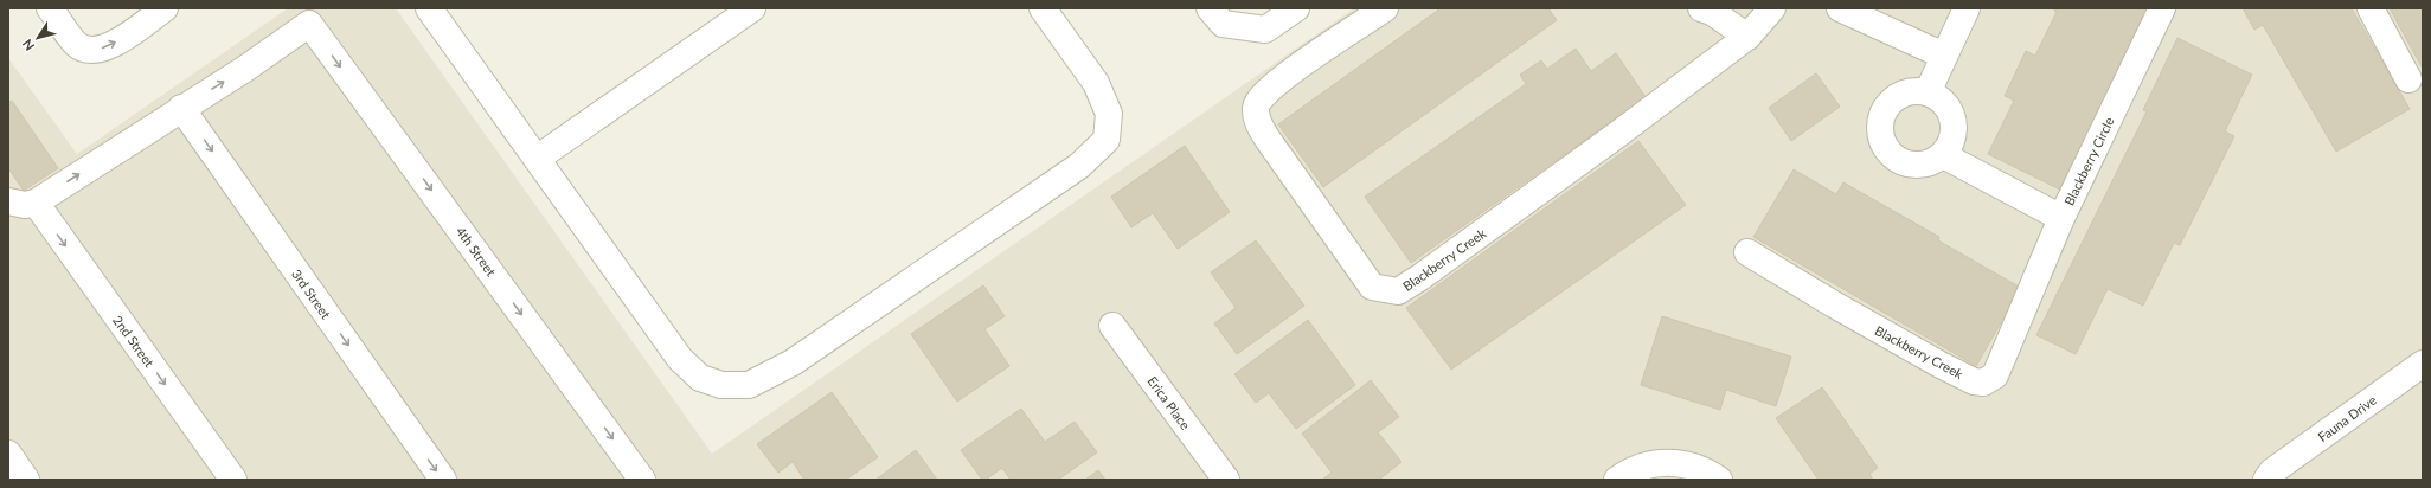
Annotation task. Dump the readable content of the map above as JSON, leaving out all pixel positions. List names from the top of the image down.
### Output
{
  "streets": {
    "street": [
      "Blackberry Circle",
      "4th Street",
      "Blackberry Creek",
      "3rd Street",
      "2nd Street",
      "Erica Place",
      "Fauna Drive"
    ]
  },
  "crossings": [
    ["Blackberry Circle", "Blackberry Creek"],
    ["4th Street", "3rd Street"]
  ],
  "one_way": ["4th Street", "3rd Street", "2nd Street"],
  "north": "bottom left"
}
